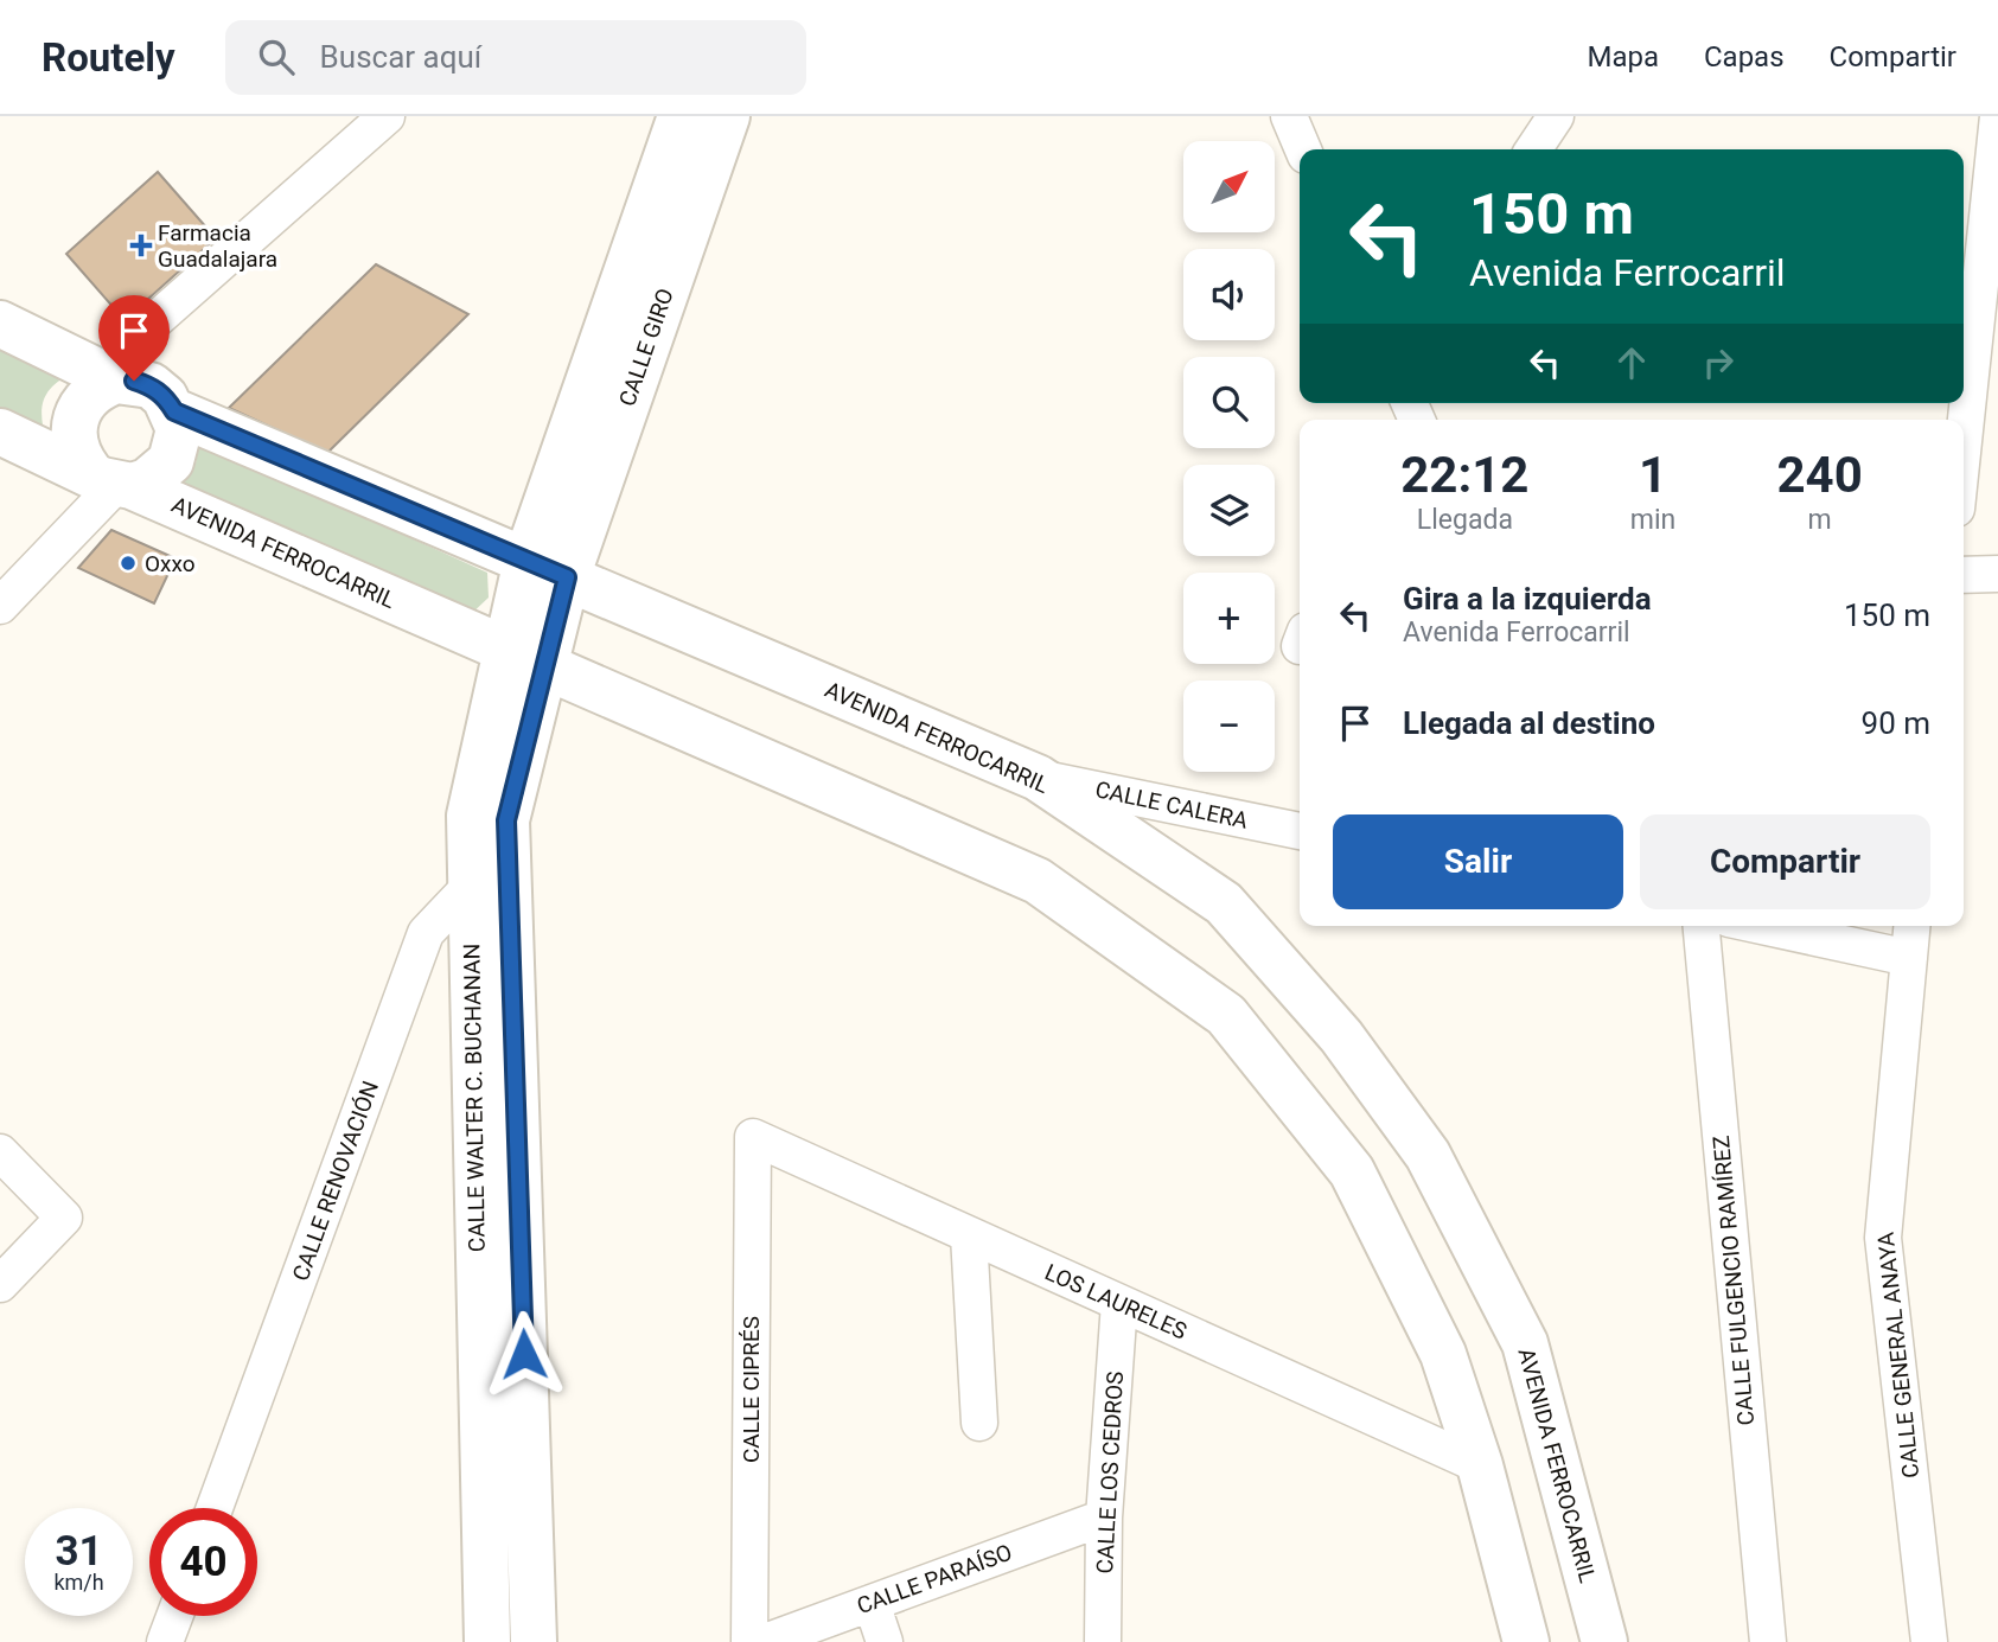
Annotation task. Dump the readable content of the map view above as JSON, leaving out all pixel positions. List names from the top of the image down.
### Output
{
  "streets": {
    "street": [
      "CALLE GIRO",
      "AVENIDA FERROCARRIL",
      "CALLE CALERA",
      "CALLE WALTER C. BUCHANAN",
      "CALLE RENOVACIÓN",
      "CALLE FULGENCIO RAMÍREZ",
      "LOS LAURELES",
      "CALLE GENERAL ANAYA",
      "CALLE CIPRÉS",
      "CALLE LOS CEDROS",
      "CALLE PARAÍSO"
    ]
  },
  "crossings": [
    ["CALLE GIRO", "AVENIDA FERROCARRIL"],
    ["CALLE GIRO", "CALLE WALTER C. BUCHANAN"],
    ["AVENIDA FERROCARRIL", "CALLE CALERA"],
    ["AVENIDA FERROCARRIL", "CALLE WALTER C. BUCHANAN"],
    ["AVENIDA FERROCARRIL", "LOS LAURELES"],
    ["CALLE WALTER C. BUCHANAN", "CALLE RENOVACIÓN"],
    ["LOS LAURELES", "CALLE CIPRÉS"],
    ["LOS LAURELES", "CALLE LOS CEDROS"],
    ["CALLE LOS CEDROS", "CALLE PARAÍSO"]
  ],
  "places": {
    "health": ["Farmacia Guadalajara"],
    "other": ["Oxxo"]
  },
  "north": "top right",
  "page": {
    "header": "Routely",
    "search": "Buscar aquí",
    "nav": ["Mapa", "Capas", "Compartir"],
    "map_buttons": ["+", "−"],
    "turn": ["150 m", "Avenida Ferrocarril"],
    "eta": [
      "22:12",
      "Llegada",
      "1",
      "min",
      "240",
      "m"
    ],
    "list": [
      {
        "name": "Gira a la izquierda",
        "note": "Avenida Ferrocarril",
        "value": "150 m"
      },
      {
        "name": "Llegada al destino",
        "value": "90 m"
      }
    ],
    "buttons": ["Salir", "Compartir"],
    "speed": "31 km/h",
    "limit": "40"
  }
}
